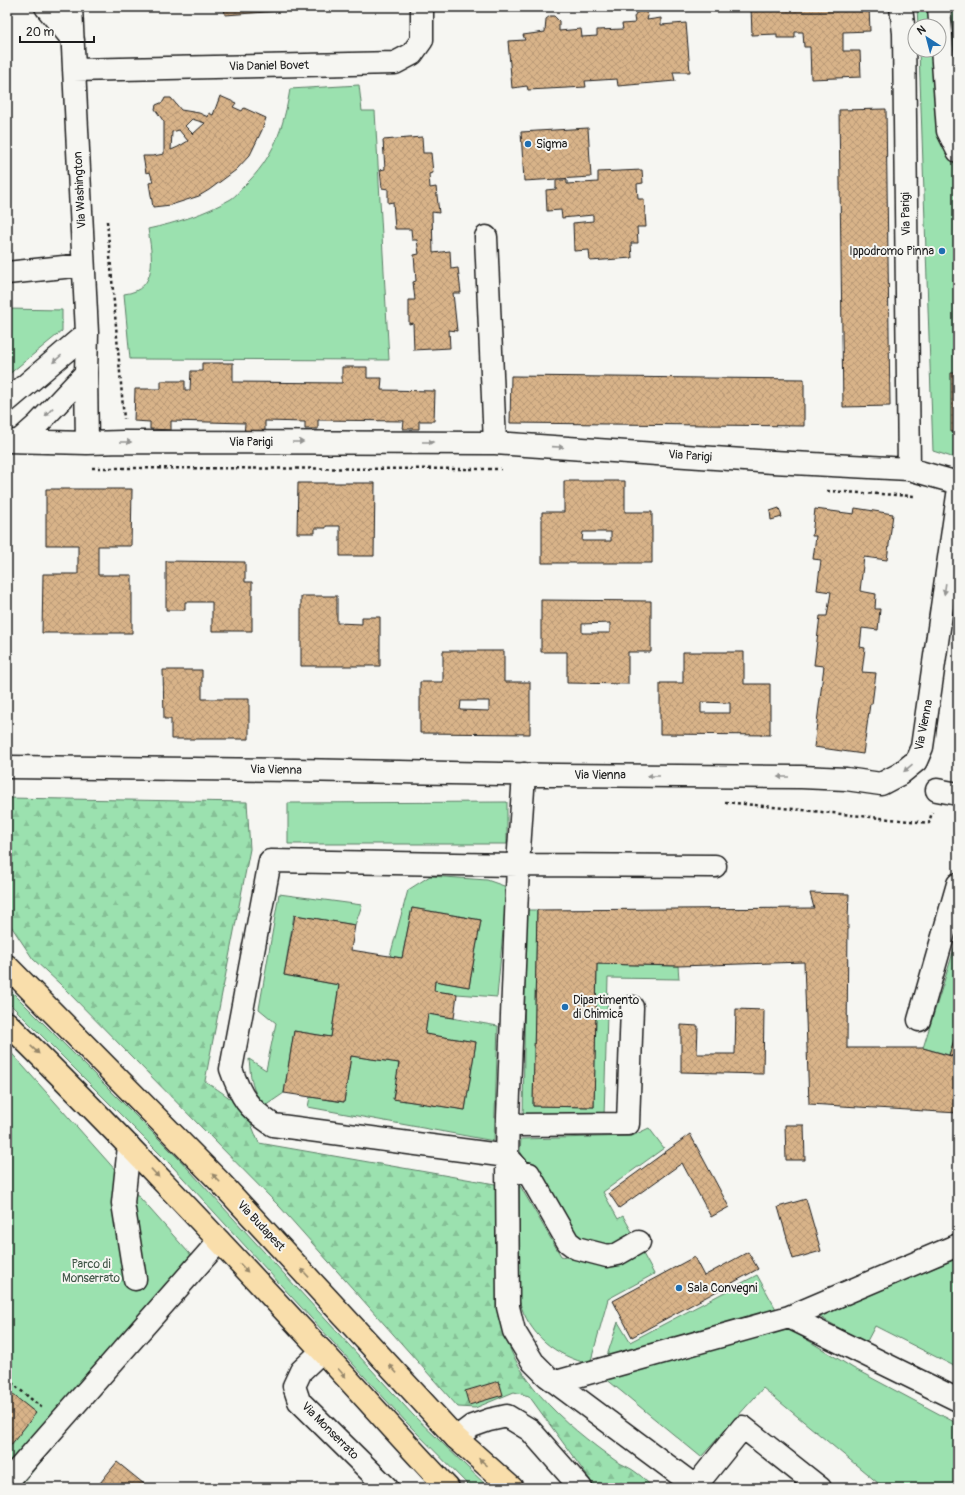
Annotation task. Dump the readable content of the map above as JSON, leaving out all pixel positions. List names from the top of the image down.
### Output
{
  "streets": {
    "main road": ["Via Budapest"],
    "street": [
      "Via Daniel Bovet",
      "Via Washington",
      "Via Parigi",
      "Via Vienna",
      "Via Monserrato"
    ]
  },
  "crossings": [
    ["Via Daniel Bovet", "Via Washington"],
    ["Via Washington", "Via Parigi"]
  ],
  "one_way": ["Via Parigi"],
  "parks": ["Parco di Monserrato"],
  "places": [
    "Sigma",
    "Ippodromo Pinna",
    "Dipartimento di Chimica",
    "Sala Convegni"
  ],
  "scale_bar": "20 m",
  "north": "top left"
}
